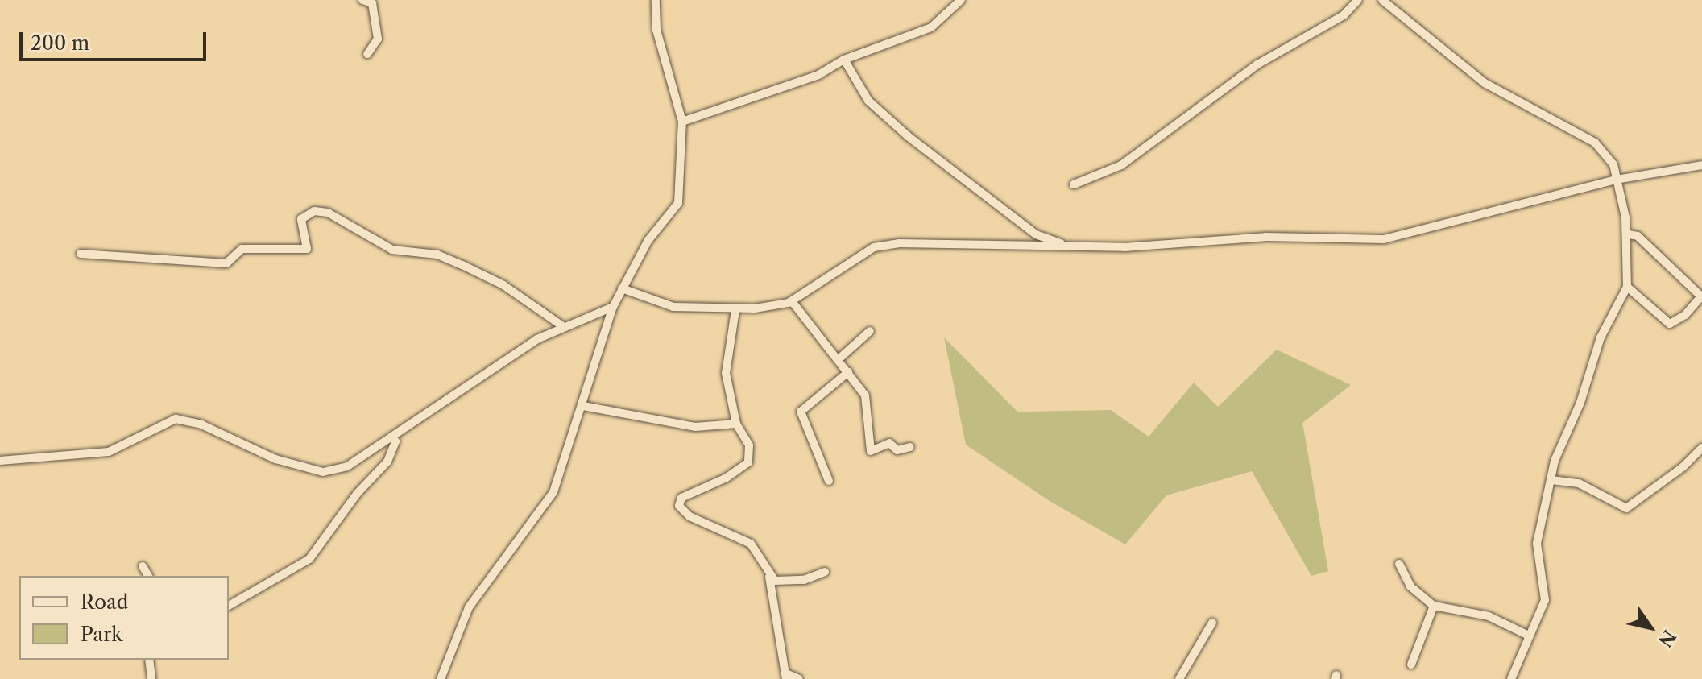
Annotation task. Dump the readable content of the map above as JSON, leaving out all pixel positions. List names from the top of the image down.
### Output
{
  "legend": ["Road", "Park"],
  "scale_bar": "200 m",
  "north": "bottom right"
}
